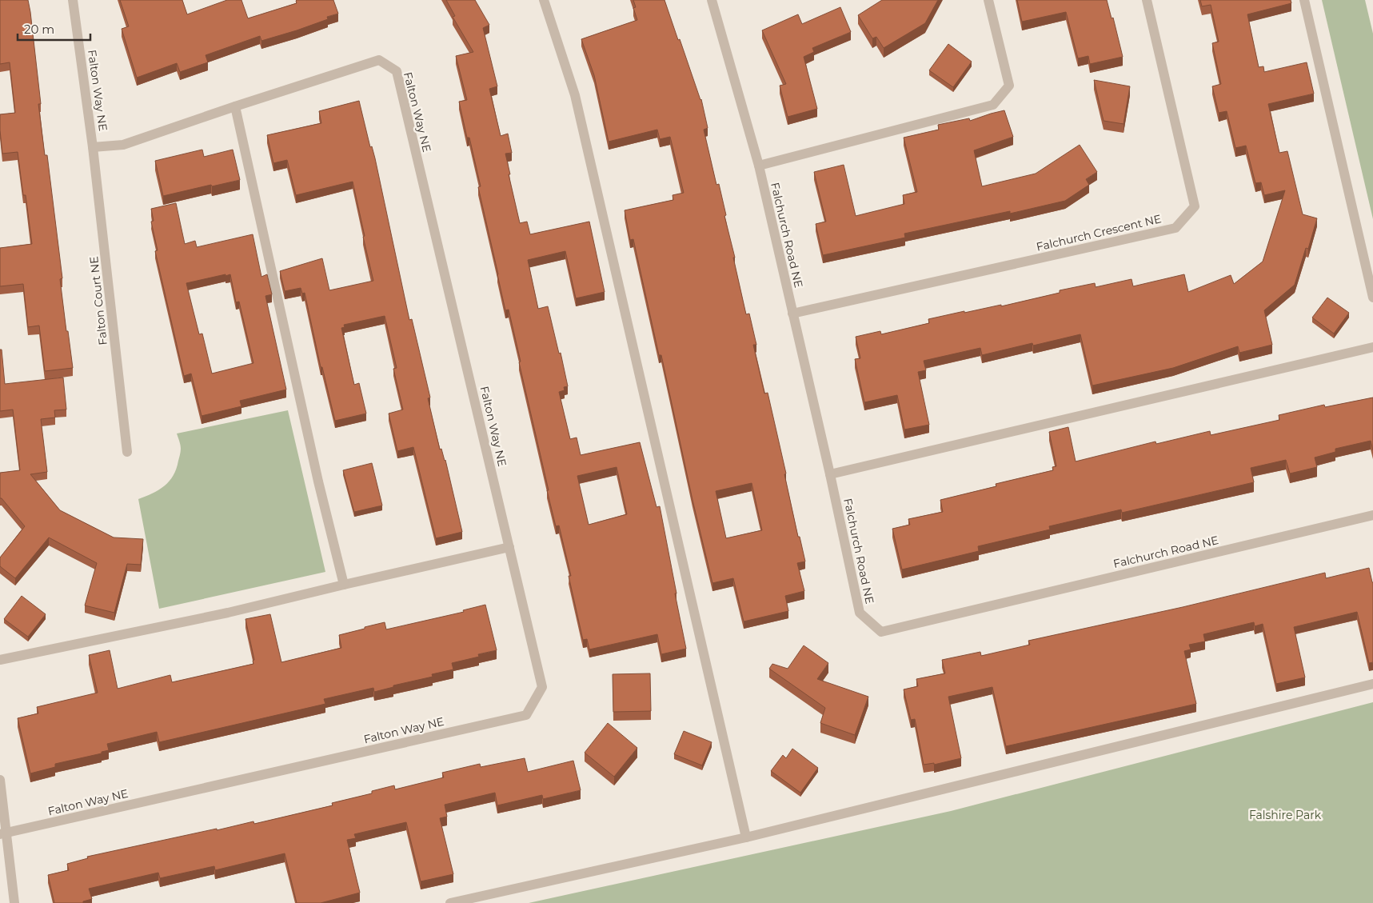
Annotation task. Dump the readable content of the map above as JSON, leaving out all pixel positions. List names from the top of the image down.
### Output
{
  "streets": {
    "street": [
      "Falton Way NE",
      "Falchurch Crescent NE",
      "Falchurch Road NE",
      "Falton Court NE"
    ]
  },
  "crossings": [
    ["Falton Way NE", "Falton Court NE"],
    ["Falchurch Crescent NE", "Falchurch Road NE"]
  ],
  "parks": ["Falshire Park"],
  "scale_bar": "20 m"
}
